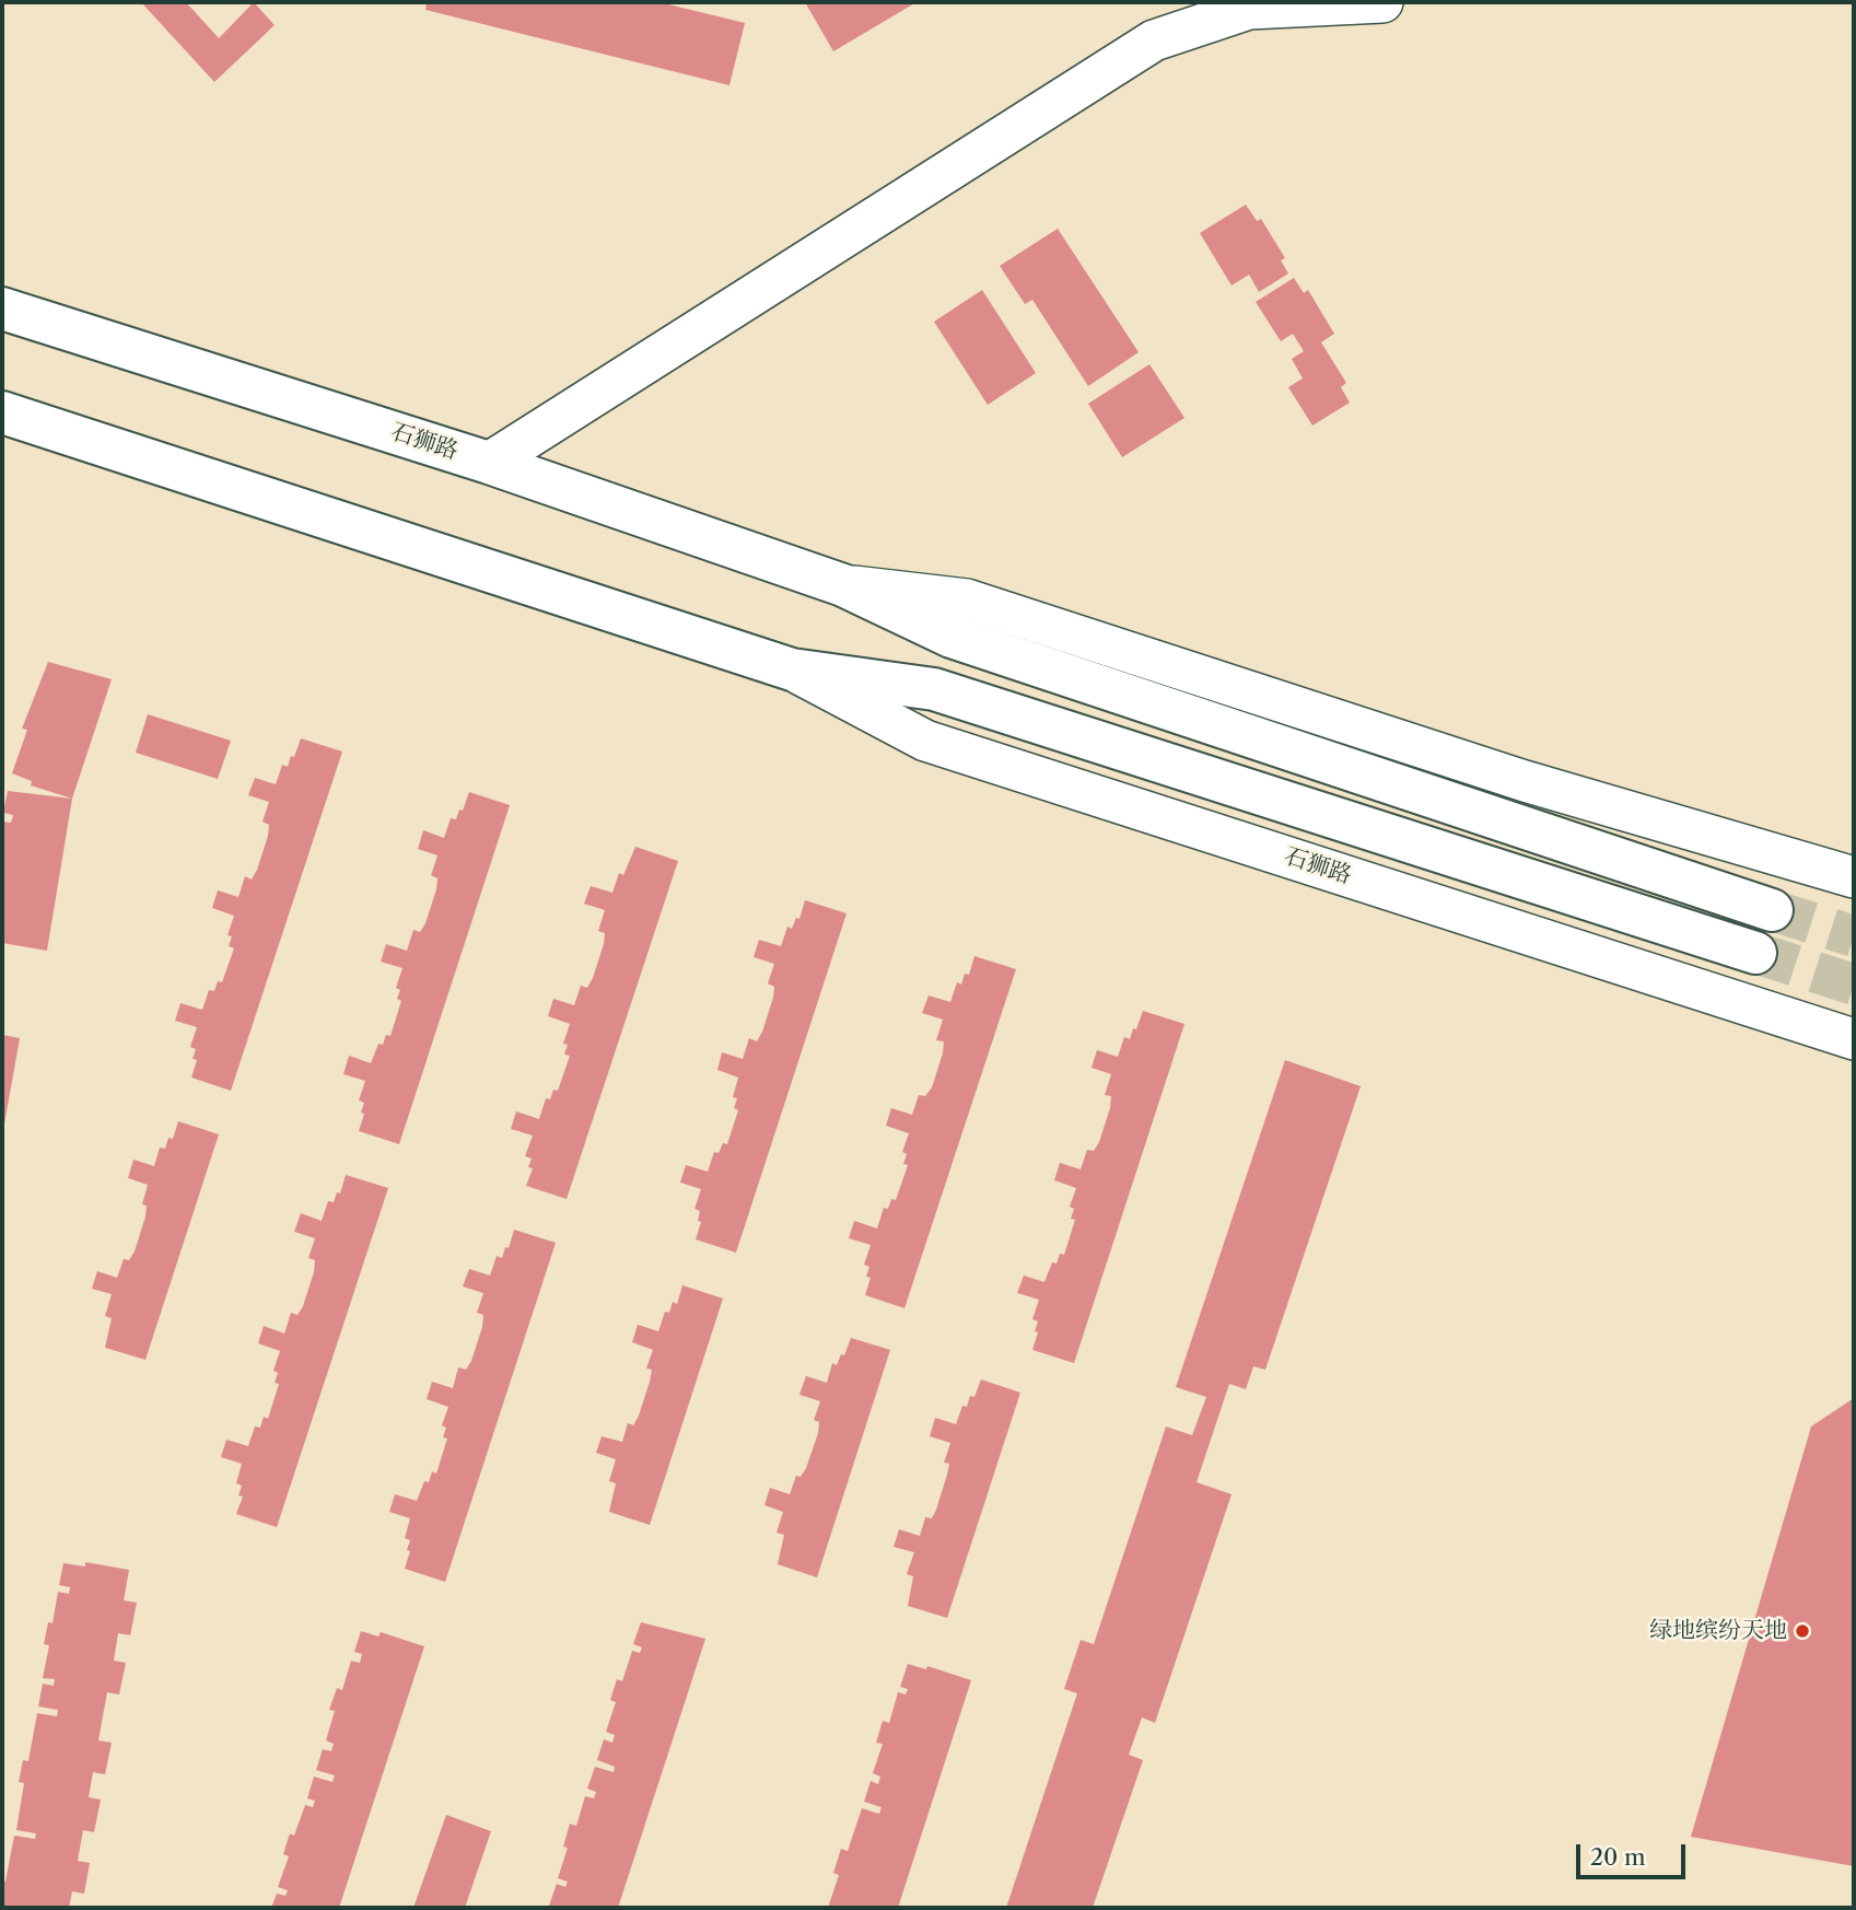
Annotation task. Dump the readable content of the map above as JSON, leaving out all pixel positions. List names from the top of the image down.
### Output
{
  "streets": {
    "main road": ["石狮路"]
  },
  "places": ["绿地缤纷天地"],
  "scale_bar": "20 m"
}
